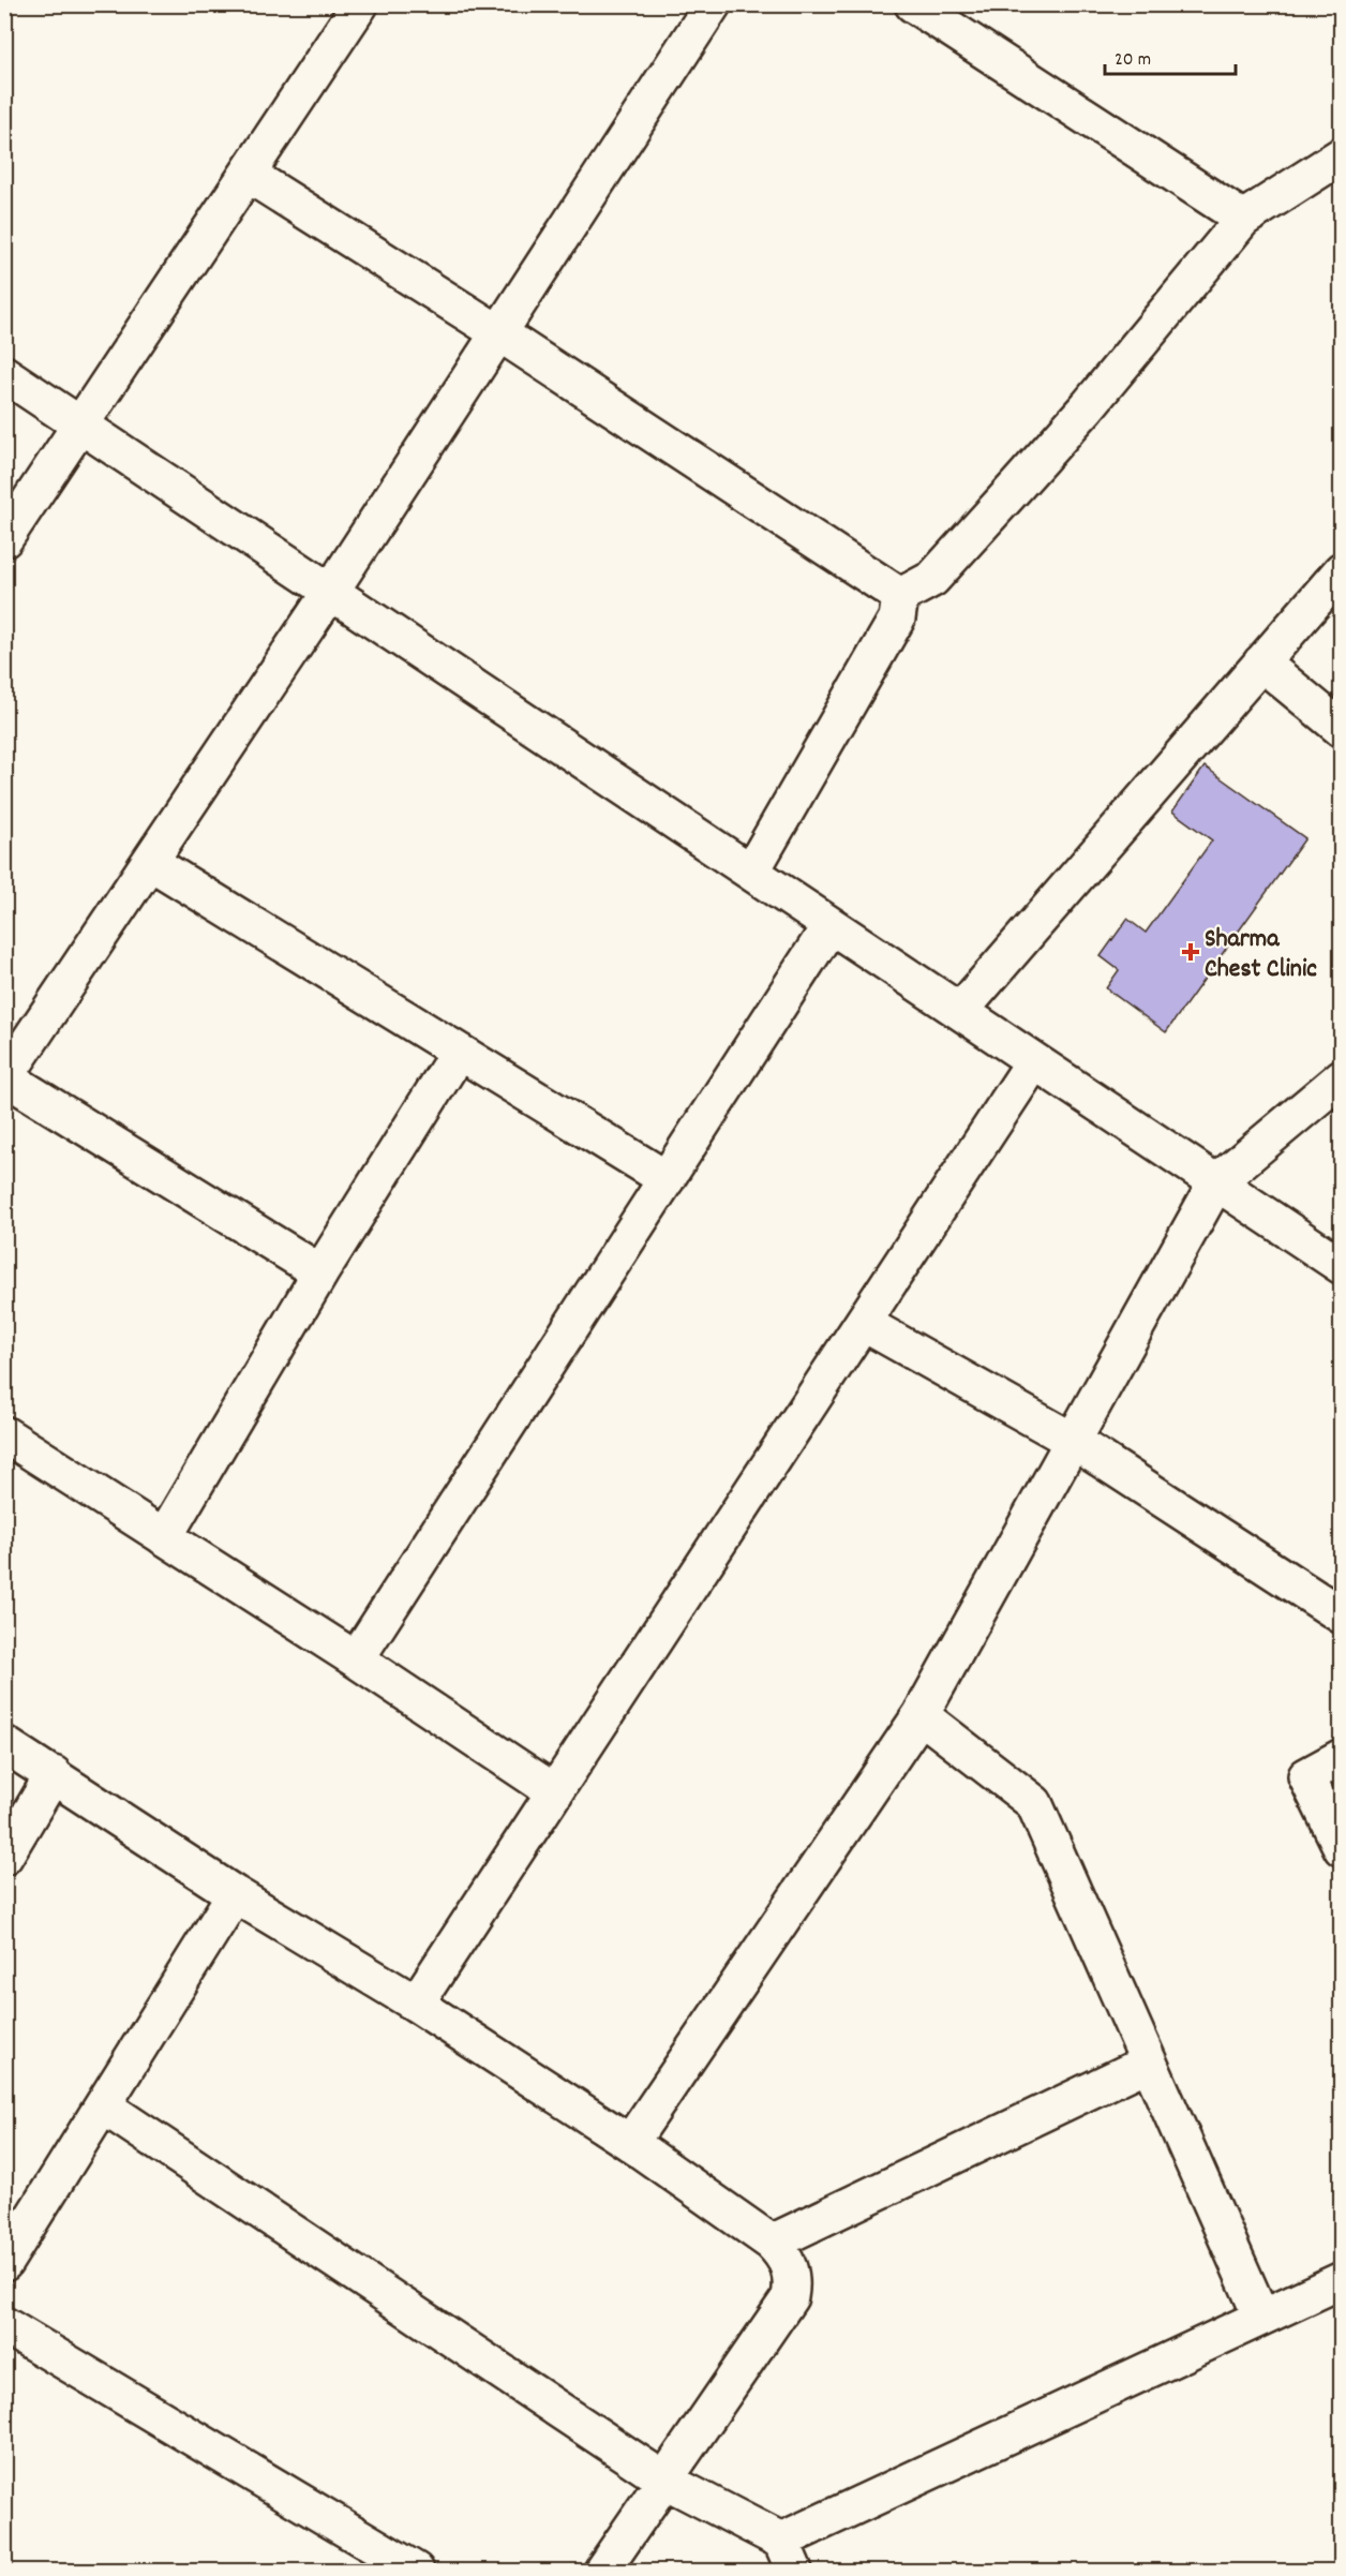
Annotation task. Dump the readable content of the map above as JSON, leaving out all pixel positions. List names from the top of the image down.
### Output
{
  "places": {
    "health": ["Sharma Chest Clinic"]
  },
  "scale_bar": "20 m"
}
